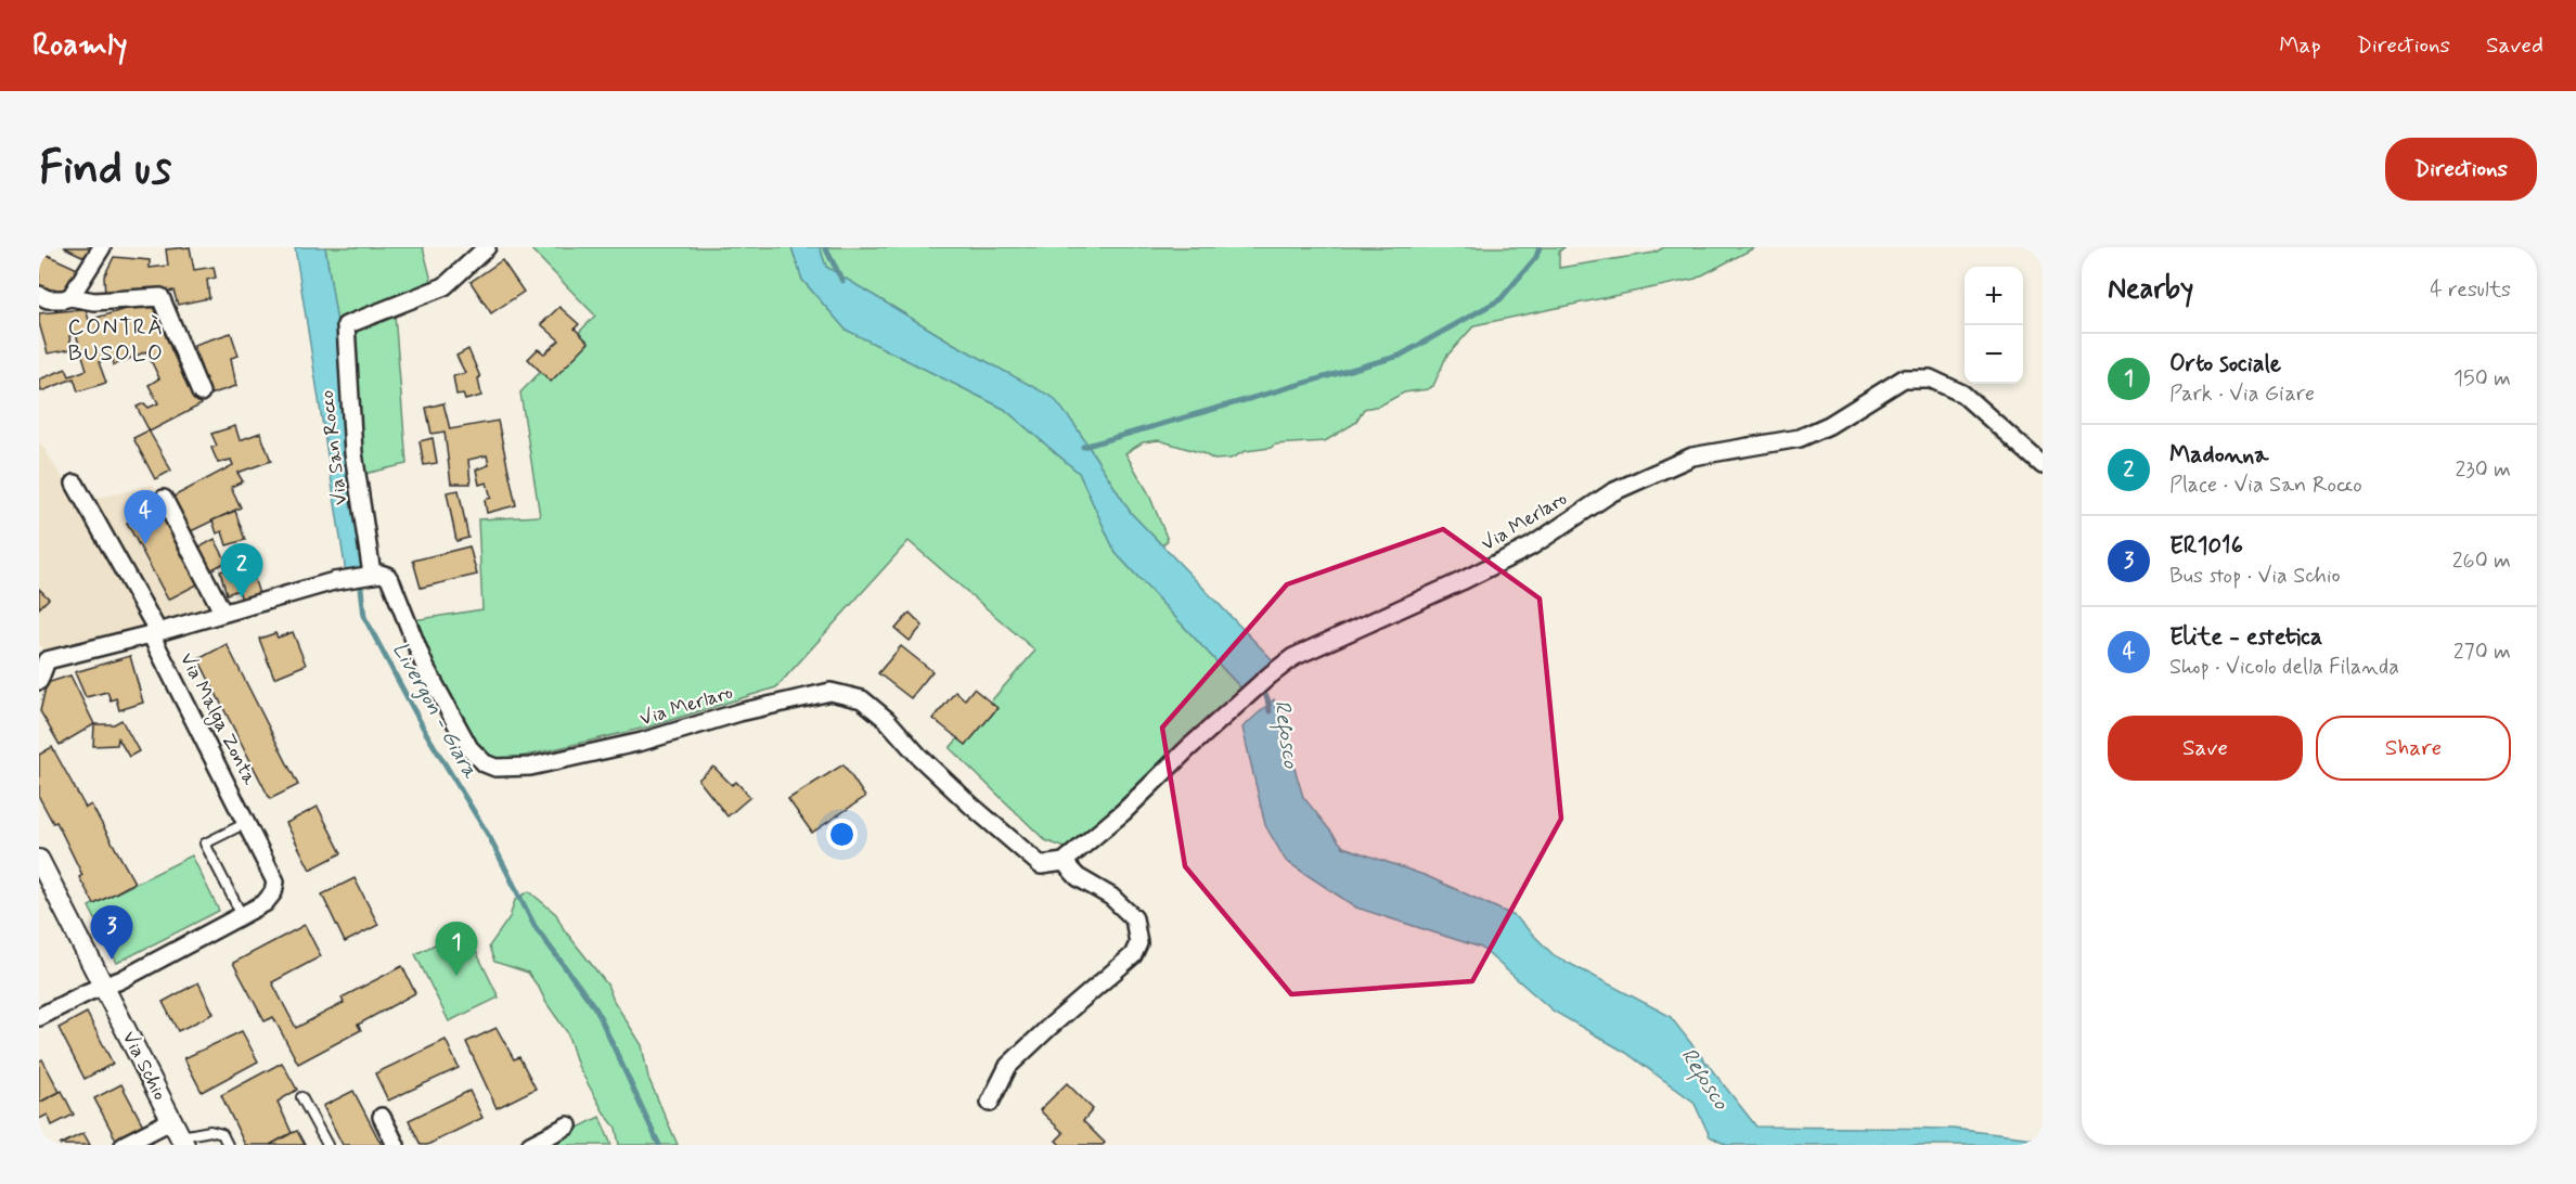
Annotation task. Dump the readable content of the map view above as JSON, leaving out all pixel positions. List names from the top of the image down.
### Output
{
  "streets": {
    "street": [
      "Via San Rocco",
      "Via Merlaro",
      "Via Malga Zonta",
      "Via Schio"
    ]
  },
  "crossings": [
    ["Via San Rocco", "Via Merlaro"],
    ["Via Malga Zonta", "Via Schio"]
  ],
  "districts": ["CONTRÀ BUSOLO"],
  "water": ["Livergon - Giara", "Refosco"],
  "page": {
    "header": "Roamly",
    "nav": ["Map", "Directions", "Saved"],
    "buttons": [
      "Directions",
      ["Save", "Share"]
    ],
    "title": "Find us",
    "heading": ["Nearby", "4 results"],
    "map_buttons": ["+", "−"],
    "list": [
      {
        "mark": "1",
        "name": "Orto sociale",
        "note": "Park · Via Giare",
        "value": "150 m"
      },
      {
        "mark": "2",
        "name": "Madonna",
        "note": "Place · Via San Rocco",
        "value": "230 m"
      },
      {
        "mark": "3",
        "name": "ER1016",
        "note": "Bus stop · Via Schio",
        "value": "260 m"
      },
      {
        "mark": "4",
        "name": "Elite - estetica",
        "note": "Shop · Vicolo della Filanda",
        "value": "270 m"
      }
    ],
    "pins": [
      "4",
      "2",
      "3",
      "1"
    ]
  }
}
